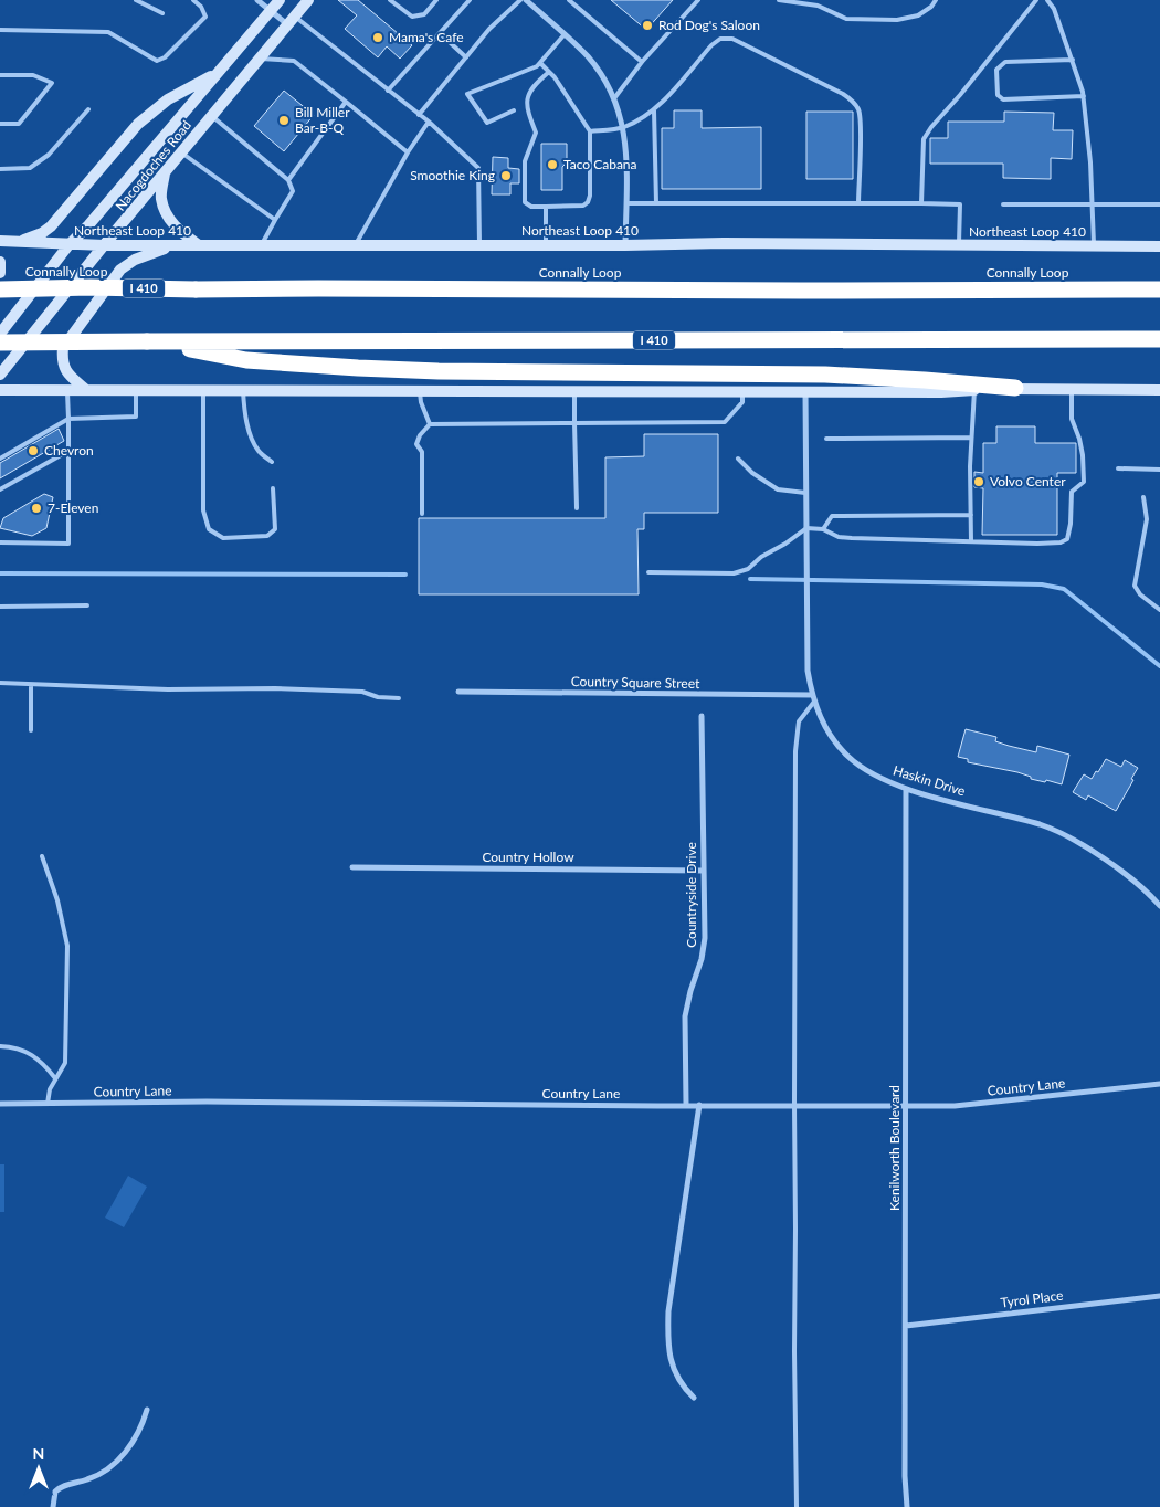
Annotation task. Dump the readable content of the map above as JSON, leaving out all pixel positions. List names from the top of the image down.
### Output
{
  "streets": {
    "highway": ["Connally Loop", "I 410"],
    "main road": ["Nacogdoches Road", "Northeast Loop 410"],
    "street": [
      "Country Square Street",
      "Haskin Drive",
      "Country Hollow",
      "Countryside Drive",
      "Country Lane",
      "Kenilworth Boulevard",
      "Tyrol Place"
    ]
  },
  "crossings": [
    ["Nacogdoches Road", "Northeast Loop 410"],
    ["Country Square Street", "Haskin Drive"],
    ["Haskin Drive", "Kenilworth Boulevard"],
    ["Country Hollow", "Countryside Drive"],
    ["Countryside Drive", "Country Lane"],
    ["Country Lane", "Kenilworth Boulevard"],
    ["Kenilworth Boulevard", "Tyrol Place"]
  ],
  "places": [
    "Rod Dog's Saloon",
    "Mama's Cafe",
    "Bill Miller Bar-B-Q",
    "Taco Cabana",
    "Smoothie King",
    "Chevron",
    "Volvo Center",
    "7-Eleven"
  ],
  "north": "top"
}
